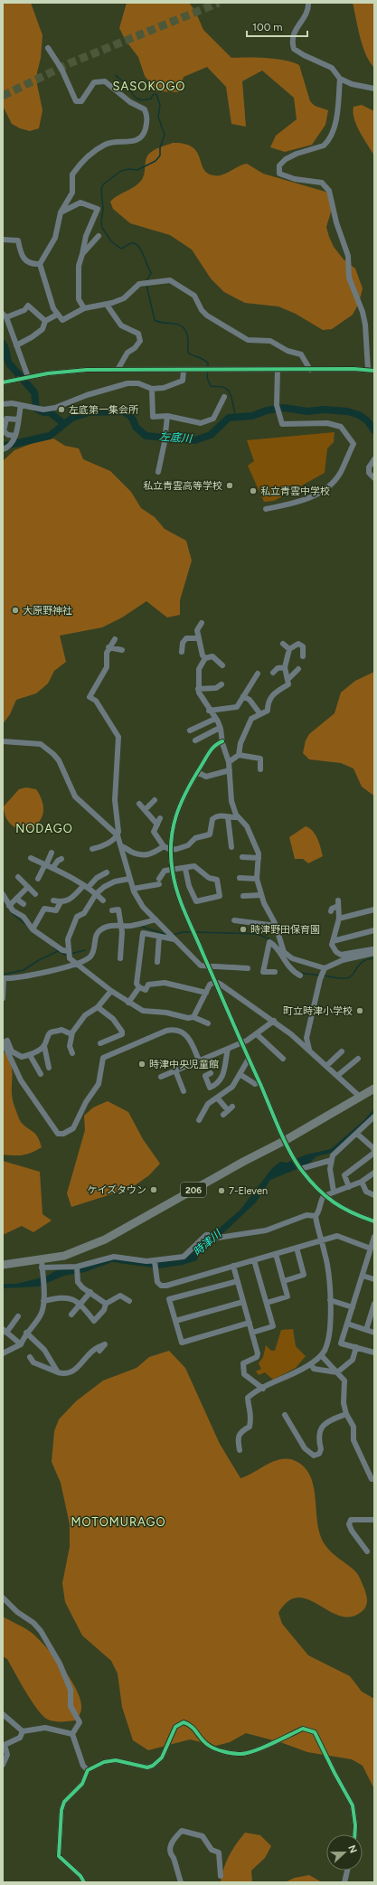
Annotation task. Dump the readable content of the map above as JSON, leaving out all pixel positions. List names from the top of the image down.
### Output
{
  "streets": {
    "highway": ["206"]
  },
  "districts": ["SASOKOGO", "NODAGO", "MOTOMURAGO"],
  "water": ["左底川", "時津川"],
  "places": [
    "左底第一集会所",
    "私立青雲高等学校",
    "私立青雲中学校",
    "大原野神社",
    "時津野田保育園",
    "町立時津小学校",
    "時津中央児童館",
    "ケイズタウン",
    "7-Eleven"
  ],
  "scale_bar": "100 m",
  "north": "right"
}
